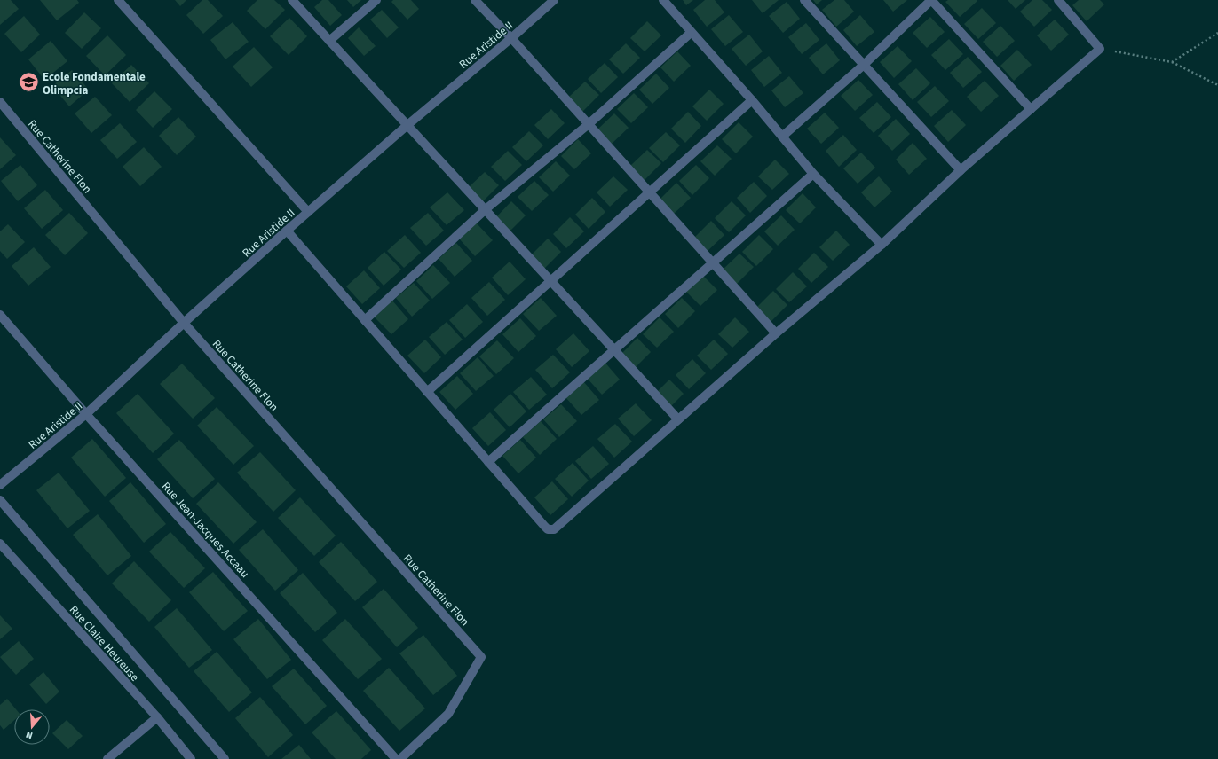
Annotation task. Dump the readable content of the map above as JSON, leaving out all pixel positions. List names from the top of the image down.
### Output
{
  "streets": {
    "street": [
      "Rue Aristide II",
      "Rue Catherine Flon",
      "Rue Jean-Jacques Accaau",
      "Rue Claire Heureuse"
    ]
  },
  "crossings": [
    ["Rue Aristide II", "Rue Catherine Flon"],
    ["Rue Aristide II", "Rue Jean-Jacques Accaau"]
  ],
  "places": {
    "school or university": ["Ecole Fondamentale Olimpcia"]
  },
  "north": "bottom"
}
